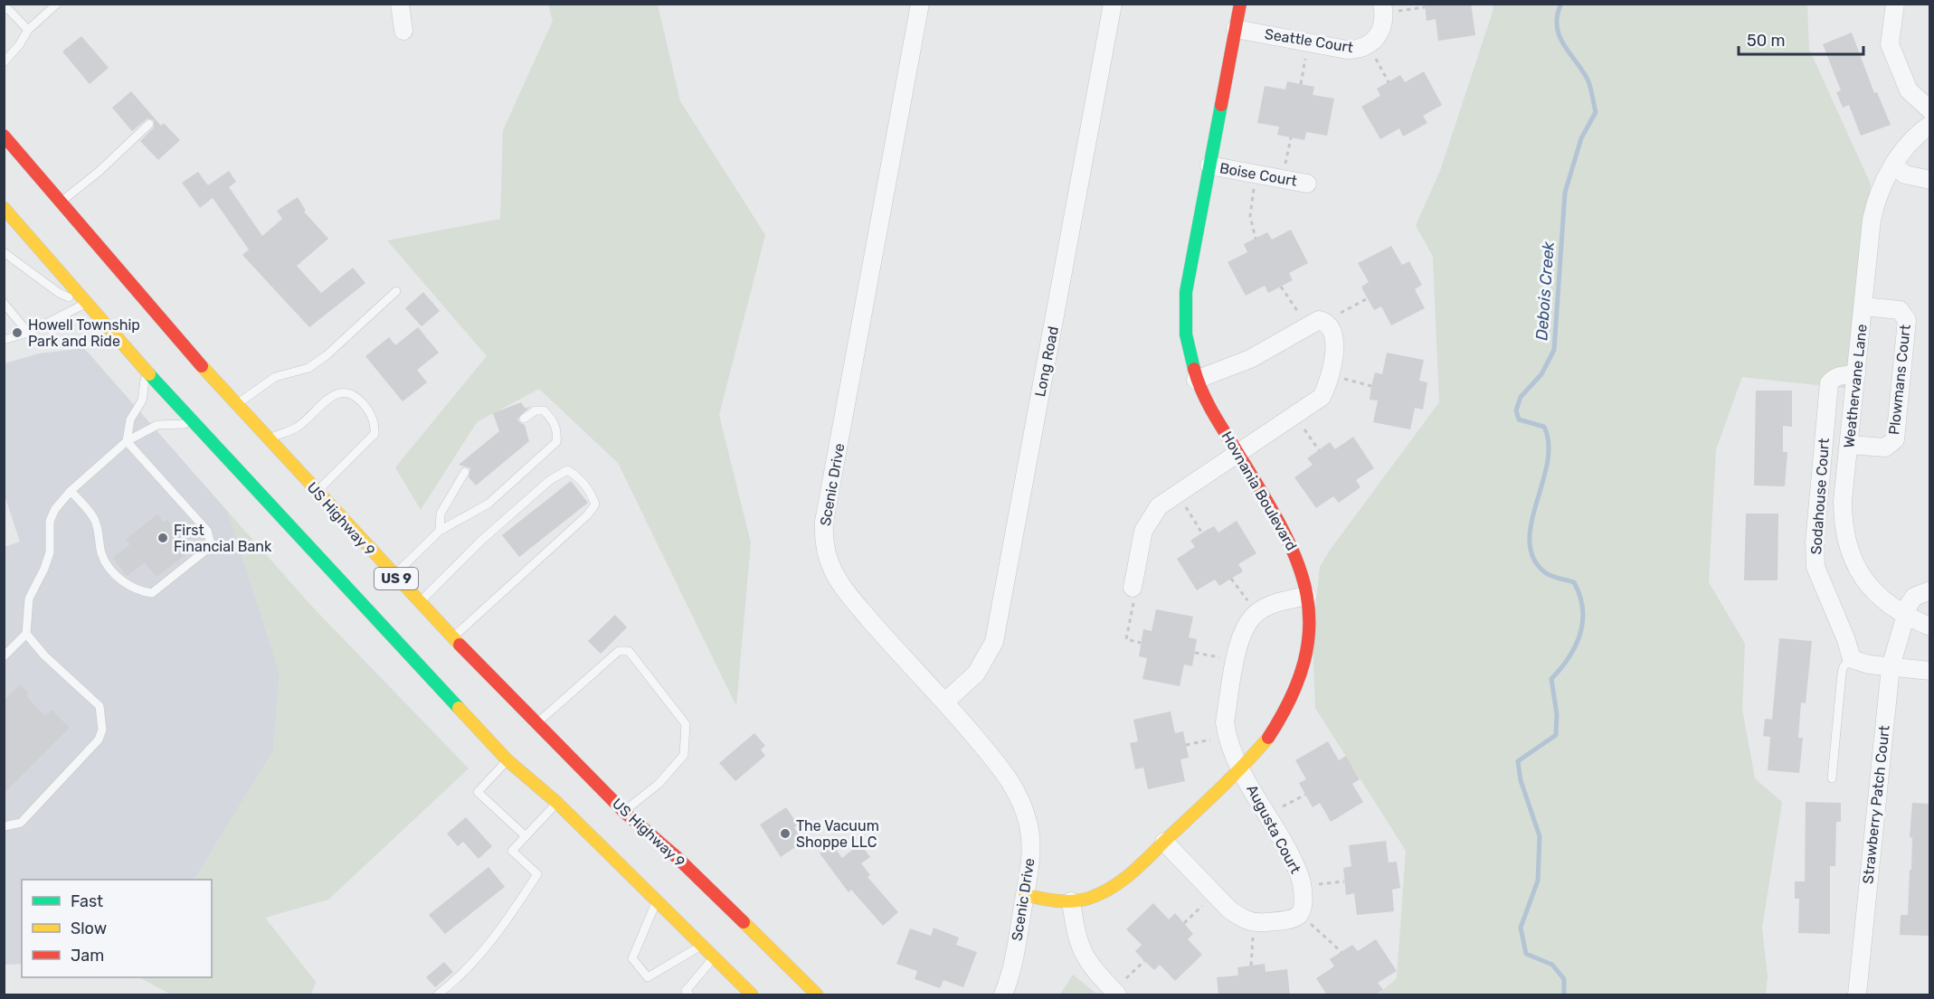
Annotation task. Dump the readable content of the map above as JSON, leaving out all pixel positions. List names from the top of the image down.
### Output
{
  "streets": {
    "main road": ["Hovnania Boulevard", "US Highway 9", "US 9"],
    "street": [
      "Seattle Court",
      "Boise Court",
      "Long Road",
      "Plowmans Court",
      "Weathervane Lane",
      "Scenic Drive",
      "Sodahouse Court",
      "Strawberry Patch Court",
      "Augusta Court"
    ]
  },
  "crossings": [
    ["Seattle Court", "Hovnania Boulevard"],
    ["Boise Court", "Hovnania Boulevard"],
    ["Long Road", "Scenic Drive"],
    ["Plowmans Court", "Weathervane Lane"],
    ["Weathervane Lane", "Sodahouse Court"],
    ["Weathervane Lane", "Strawberry Patch Court"],
    ["Scenic Drive", "Hovnania Boulevard"],
    ["Hovnania Boulevard", "Augusta Court"]
  ],
  "water": ["Debois Creek"],
  "places": ["Howell Township Park and Ride", "First Financial Bank", "The Vacuum Shoppe LLC"],
  "legend": ["Fast", "Slow", "Jam"],
  "scale_bar": "50 m"
}
